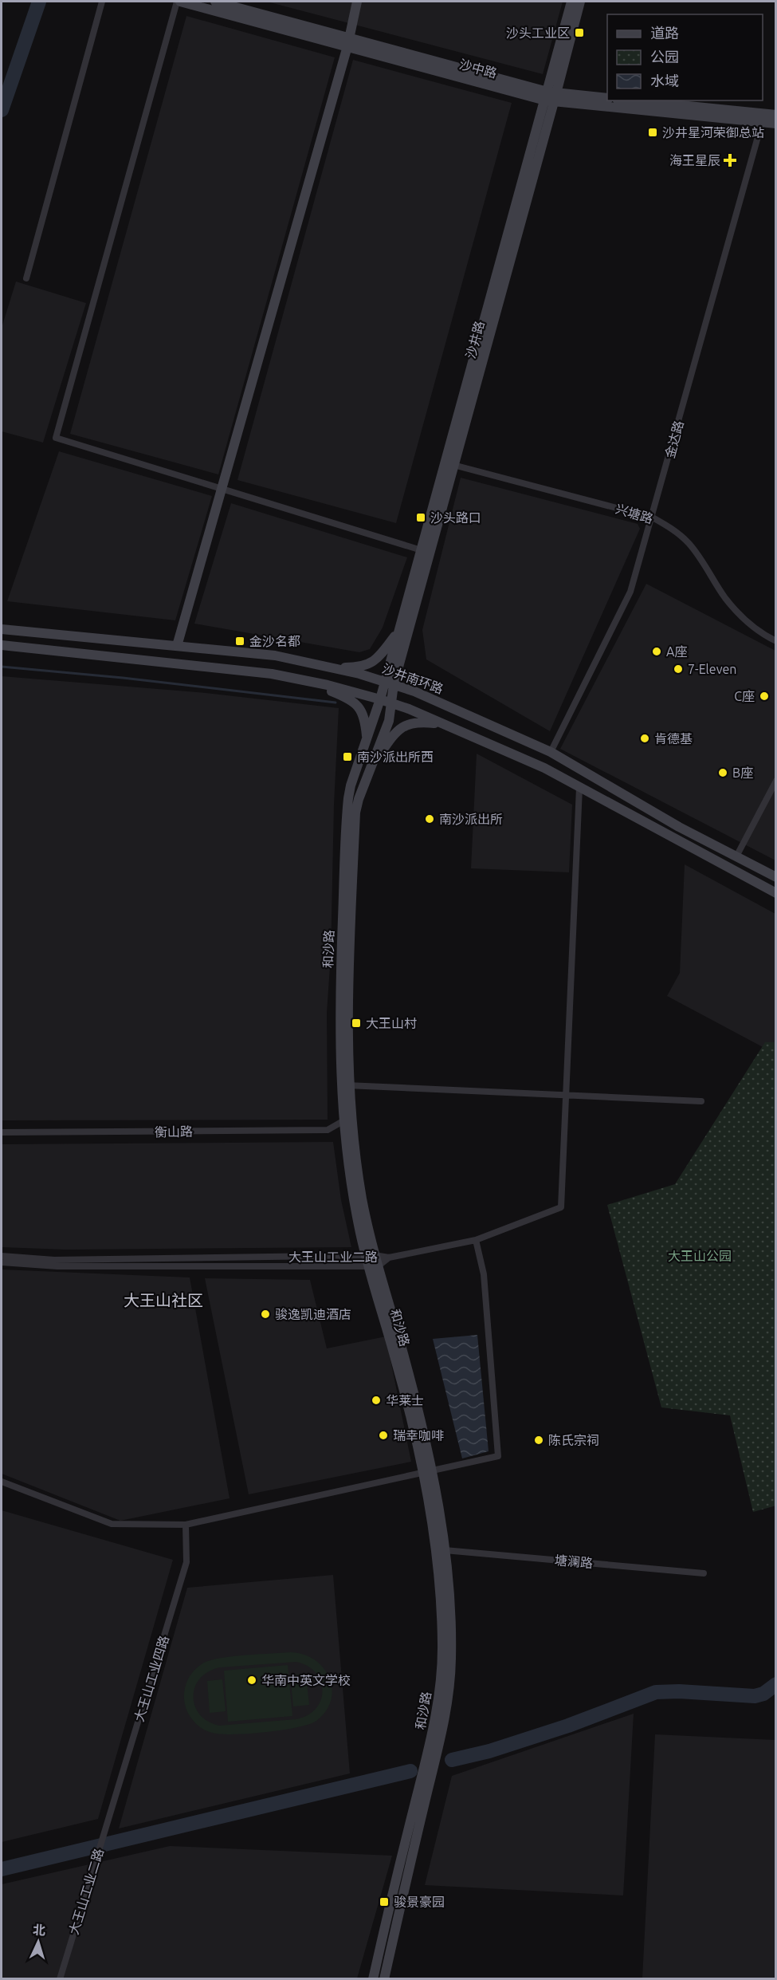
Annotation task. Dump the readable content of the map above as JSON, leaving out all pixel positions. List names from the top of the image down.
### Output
{
  "streets": {
    "main road": [
      "沙中路",
      "沙井路",
      "沙井南环路",
      "和沙路"
    ],
    "street": [
      "金达路",
      "兴塘路",
      "衡山路",
      "大王山工业二路",
      "塘澜路",
      "大王山工业四路"
    ]
  },
  "crossings": [
    ["沙中路", "沙井路"],
    ["沙中路", "金达路"],
    ["沙井路", "兴塘路"],
    ["沙井路", "沙井南环路"],
    ["沙井路", "和沙路"],
    ["金达路", "兴塘路"],
    ["金达路", "沙井南环路"],
    ["沙井南环路", "和沙路"],
    ["和沙路", "衡山路"],
    ["和沙路", "大王山工业二路"],
    ["和沙路", "塘澜路"],
    ["大王山工业二路", "大王山工业四路"]
  ],
  "districts": ["大王山社区"],
  "parks": ["大王山公园"],
  "places": {
    "transit": [
      "沙头工业区",
      "沙井星河荣御总站",
      "沙头路口",
      "金沙名都",
      "南沙派出所西",
      "大王山村",
      "骏景豪园"
    ],
    "health": ["海王星辰"],
    "other": [
      "A座",
      "7-Eleven",
      "C座",
      "肯德基",
      "B座",
      "南沙派出所",
      "骏逸凯迪酒店",
      "华莱士",
      "瑞幸咖啡",
      "陈氏宗祠",
      "华南中英文学校"
    ]
  },
  "legend": ["道路", "公园", "水域"],
  "north": "top"
}
